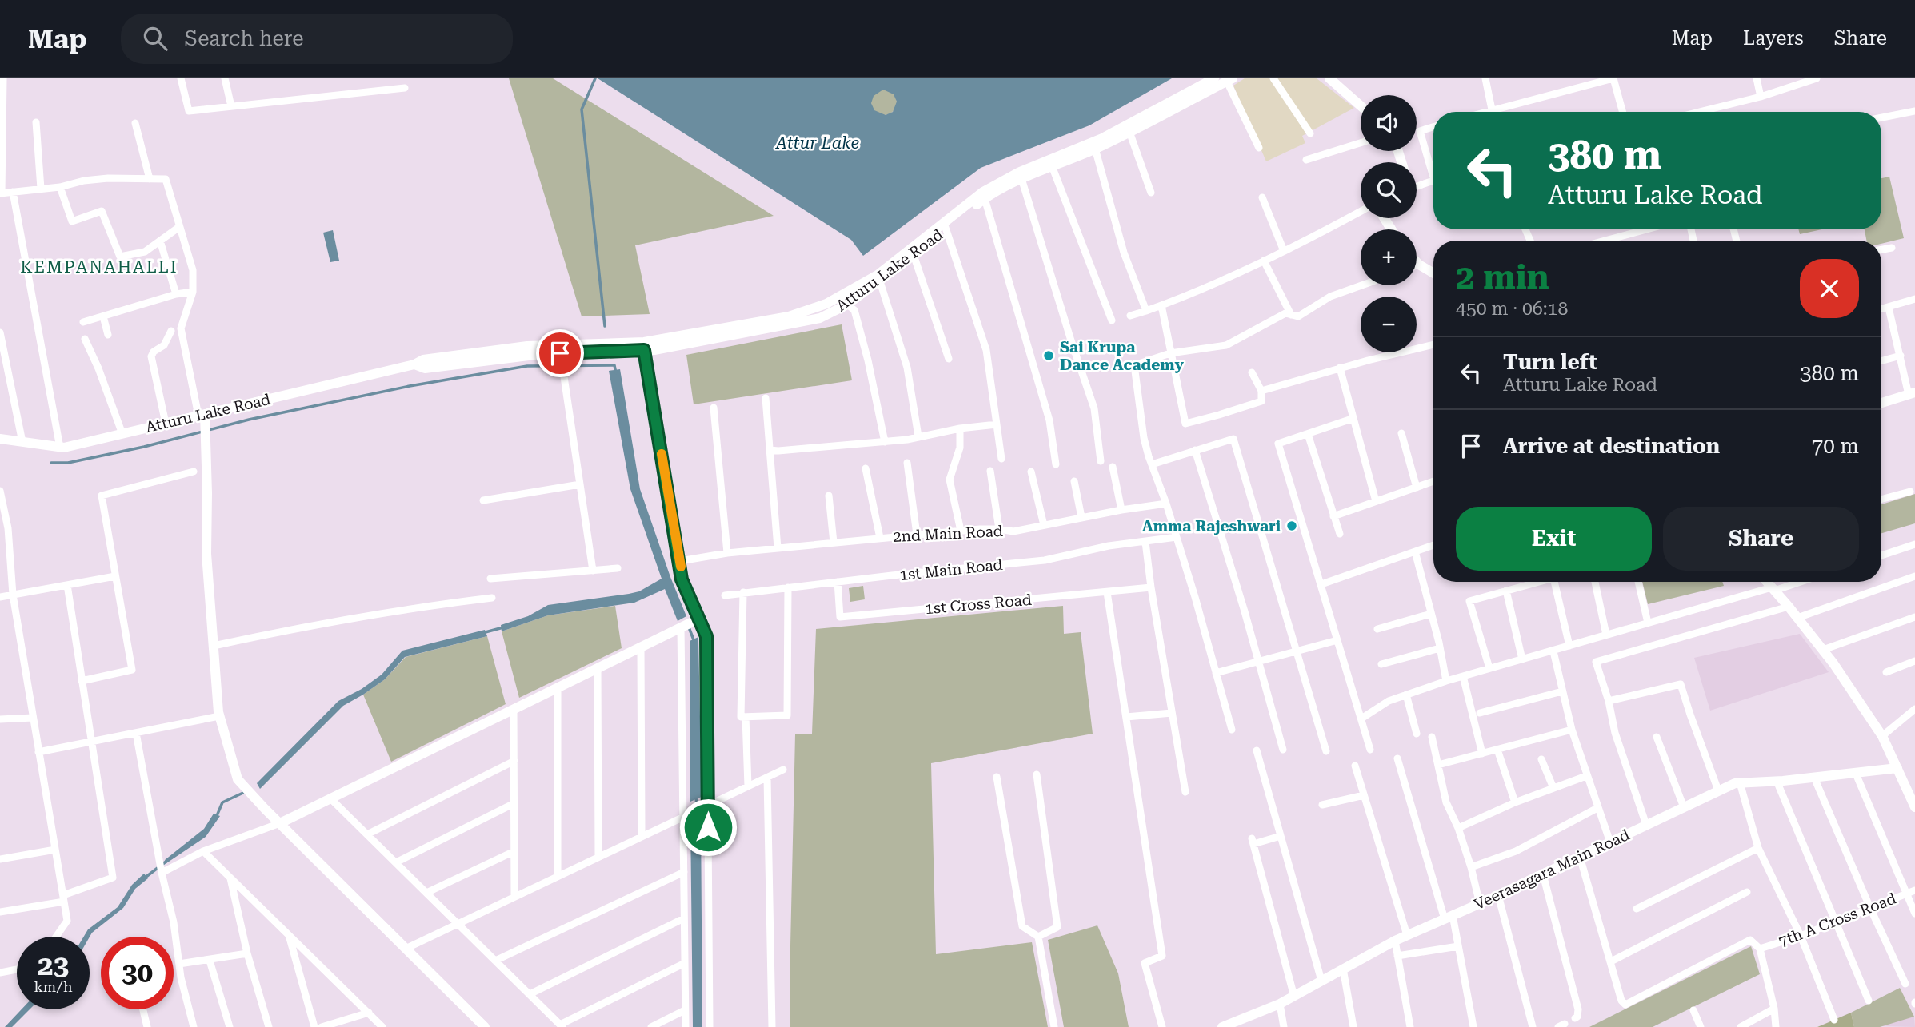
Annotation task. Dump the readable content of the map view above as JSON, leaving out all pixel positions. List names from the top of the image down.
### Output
{
  "streets": {
    "street": [
      "Atturu Lake Road",
      "2nd Main Road",
      "1st Main Road",
      "1st Cross Road",
      "Veerasagara Main Road",
      "7th A Cross Road"
    ]
  },
  "crossings": [
    ["1st Main Road", "1st Cross Road"]
  ],
  "districts": ["KEMPANAHALLI"],
  "water": ["Attur Lake"],
  "places": ["Sai Krupa Dance Academy", "Amma Rajeshwari"],
  "page": {
    "header": "Map",
    "search": "Search here",
    "nav": ["Map", "Layers", "Share"],
    "map_buttons": ["+", "−"],
    "turn": ["380 m", "Atturu Lake Road"],
    "heading": ["2 min", "450 m · 06:18"],
    "list": [
      {
        "name": "Turn left",
        "note": "Atturu Lake Road",
        "value": "380 m"
      },
      {
        "name": "Arrive at destination",
        "value": "70 m"
      }
    ],
    "buttons": ["Exit", "Share"],
    "speed": "23 km/h",
    "limit": "30"
  }
}
